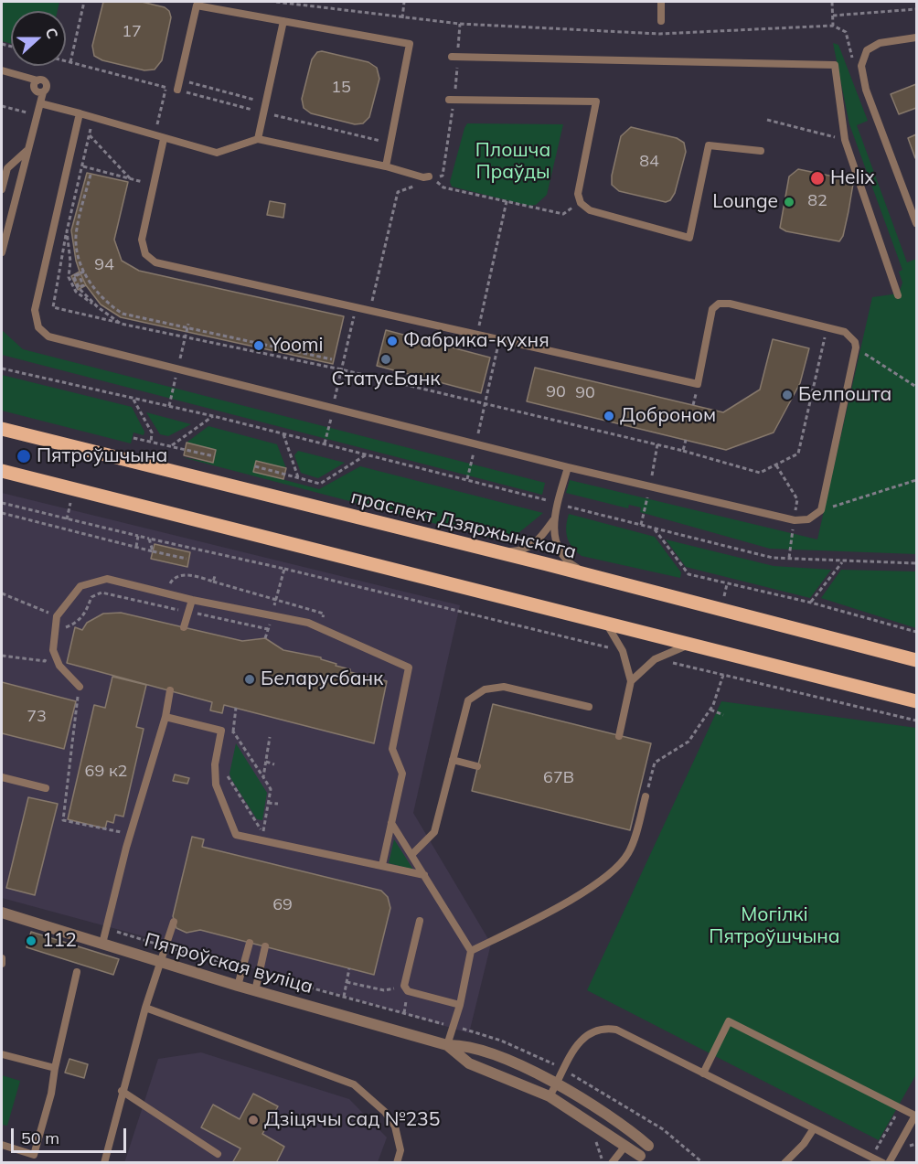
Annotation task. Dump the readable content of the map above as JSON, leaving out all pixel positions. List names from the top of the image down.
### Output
{
  "streets": {
    "main road": ["праспект Дзяржынскага"],
    "street": ["Пятроўская вуліца"]
  },
  "parks": ["Плошча Праўды", "Могілкі Пятроўшчына"],
  "places": [
    "Helix",
    "Lounge",
    "Фабрика-кухня",
    "Yoomi",
    "СтатусБанк",
    "Белпошта",
    "Доброном",
    "Пятроўшчына",
    "Беларусбанк",
    "112",
    "Дзіцячы сад №235"
  ],
  "house_numbers": [
    "17",
    "15",
    "84",
    "82",
    "94",
    "90",
    "90",
    "73",
    "69 к2",
    "67В",
    "69"
  ],
  "scale_bar": "50 m",
  "north": "right"
}
